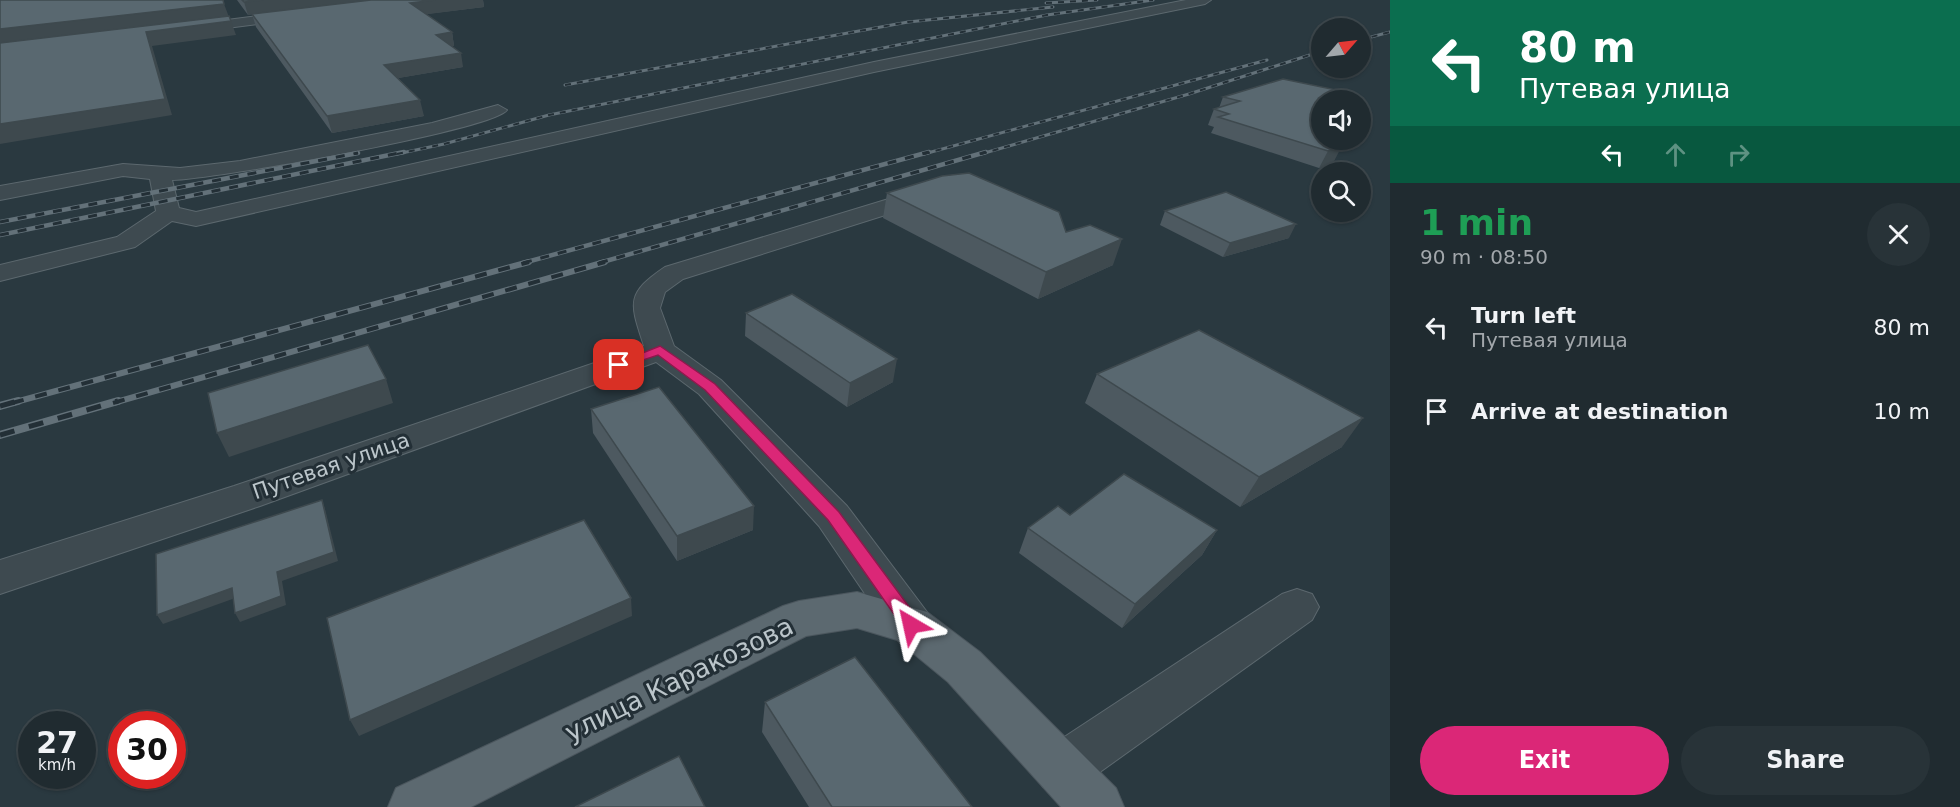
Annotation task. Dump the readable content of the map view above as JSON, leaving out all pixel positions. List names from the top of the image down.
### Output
{
  "streets": {
    "main road": ["улица Каракозова"],
    "street": ["Путевая улица"]
  },
  "north": "top right",
  "page": {
    "turn": ["80 m", "Путевая улица"],
    "heading": ["1 min", "90 m · 08:50"],
    "list": [
      {
        "name": "Turn left",
        "note": "Путевая улица",
        "value": "80 m"
      },
      {
        "name": "Arrive at destination",
        "value": "10 m"
      }
    ],
    "speed": "27 km/h",
    "limit": "30",
    "buttons": ["Exit", "Share"]
  }
}
